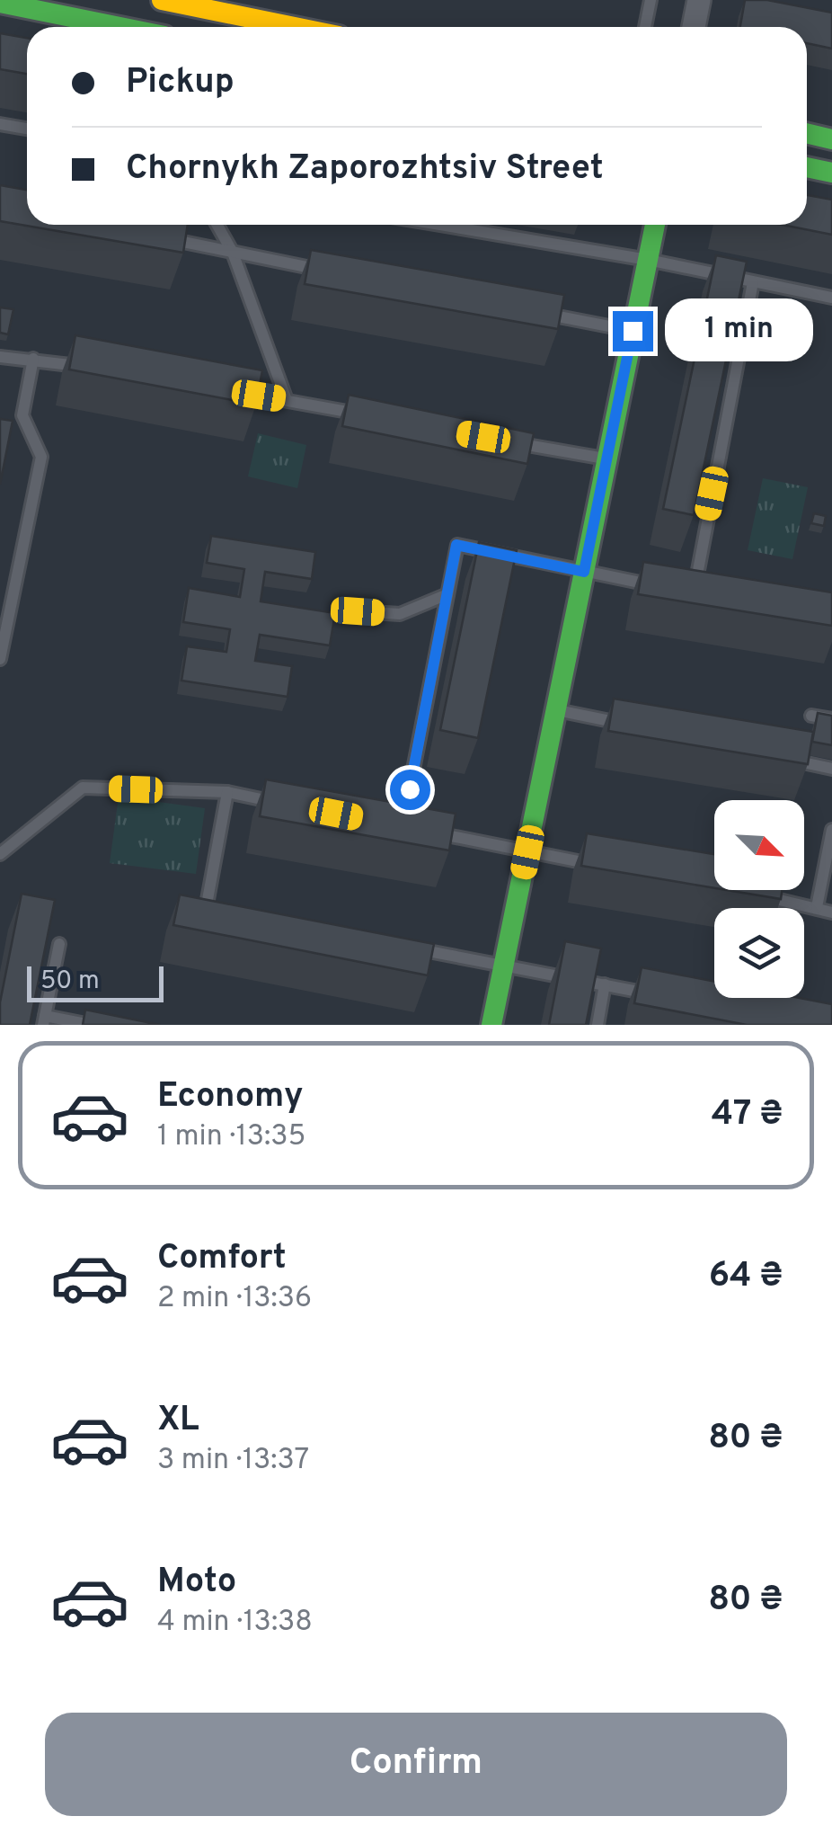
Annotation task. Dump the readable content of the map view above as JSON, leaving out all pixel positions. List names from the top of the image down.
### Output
{
  "scale_bar": "50 m",
  "north": "bottom right",
  "page": {
    "banner": ["Pickup", "Chornykh Zaporozhtsiv Street"],
    "bubble": "1 min",
    "scale": "50 m",
    "list": [
      {
        "name": "Economy",
        "note": "1 min · 13:35",
        "value": "47 ₴"
      },
      {
        "name": "Comfort",
        "note": "2 min · 13:36",
        "value": "64 ₴"
      },
      {
        "name": "XL",
        "note": "3 min · 13:37",
        "value": "80 ₴"
      },
      {
        "name": "Moto",
        "note": "4 min · 13:38",
        "value": "80 ₴"
      }
    ],
    "buttons": "Confirm"
  }
}
